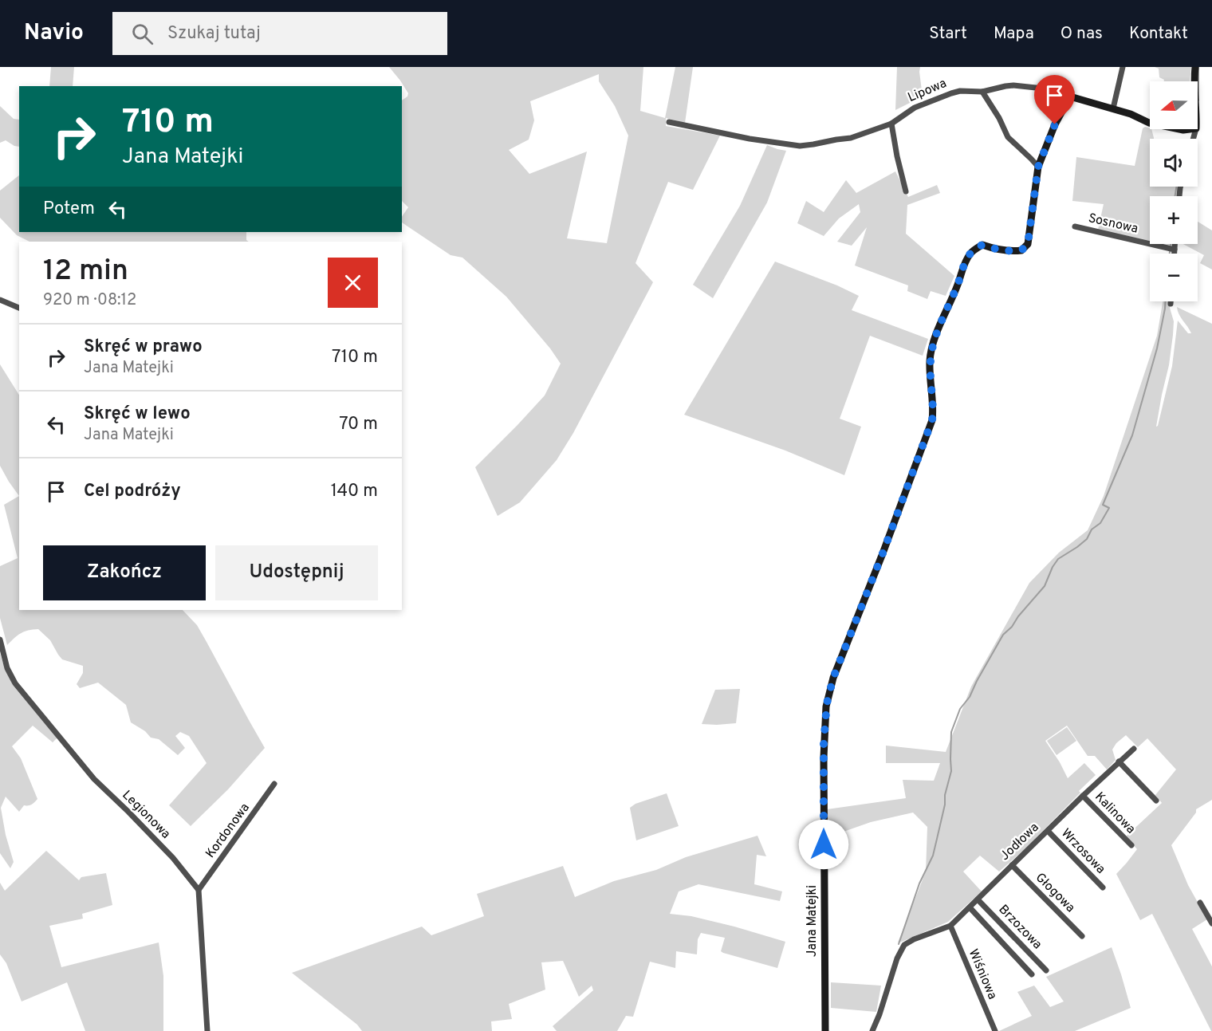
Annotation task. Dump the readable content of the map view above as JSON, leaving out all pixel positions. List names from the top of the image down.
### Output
{
  "streets": {
    "street": [
      "Lipowa",
      "Sosnowa",
      "Kalinowa",
      "Legionowa",
      "Kordonowa",
      "Jodłowa",
      "Wrzosowa",
      "Głogowa",
      "Jana Matejki",
      "Brzozowa",
      "Wiśniowa"
    ]
  },
  "crossings": [
    ["Lipowa", "Jana Matejki"],
    ["Kalinowa", "Jodłowa"],
    ["Legionowa", "Kordonowa"],
    ["Jodłowa", "Wrzosowa"],
    ["Jodłowa", "Głogowa"],
    ["Jodłowa", "Brzozowa"],
    ["Jodłowa", "Wiśniowa"]
  ],
  "north": "left",
  "page": {
    "header": "Navio",
    "search": "Szukaj tutaj",
    "nav": [
      "Start",
      "Mapa",
      "O nas",
      "Kontakt"
    ],
    "map_buttons": ["+", "−"],
    "turn": ["710 m", "Jana Matejki"],
    "then": "Potem",
    "heading": ["12 min", "920 m · 08:12"],
    "list": [
      {
        "name": "Skręć w prawo",
        "note": "Jana Matejki",
        "value": "710 m"
      },
      {
        "name": "Skręć w lewo",
        "note": "Jana Matejki",
        "value": "70 m"
      },
      {
        "name": "Cel podróży",
        "value": "140 m"
      }
    ],
    "buttons": ["Zakończ", "Udostępnij"]
  }
}
